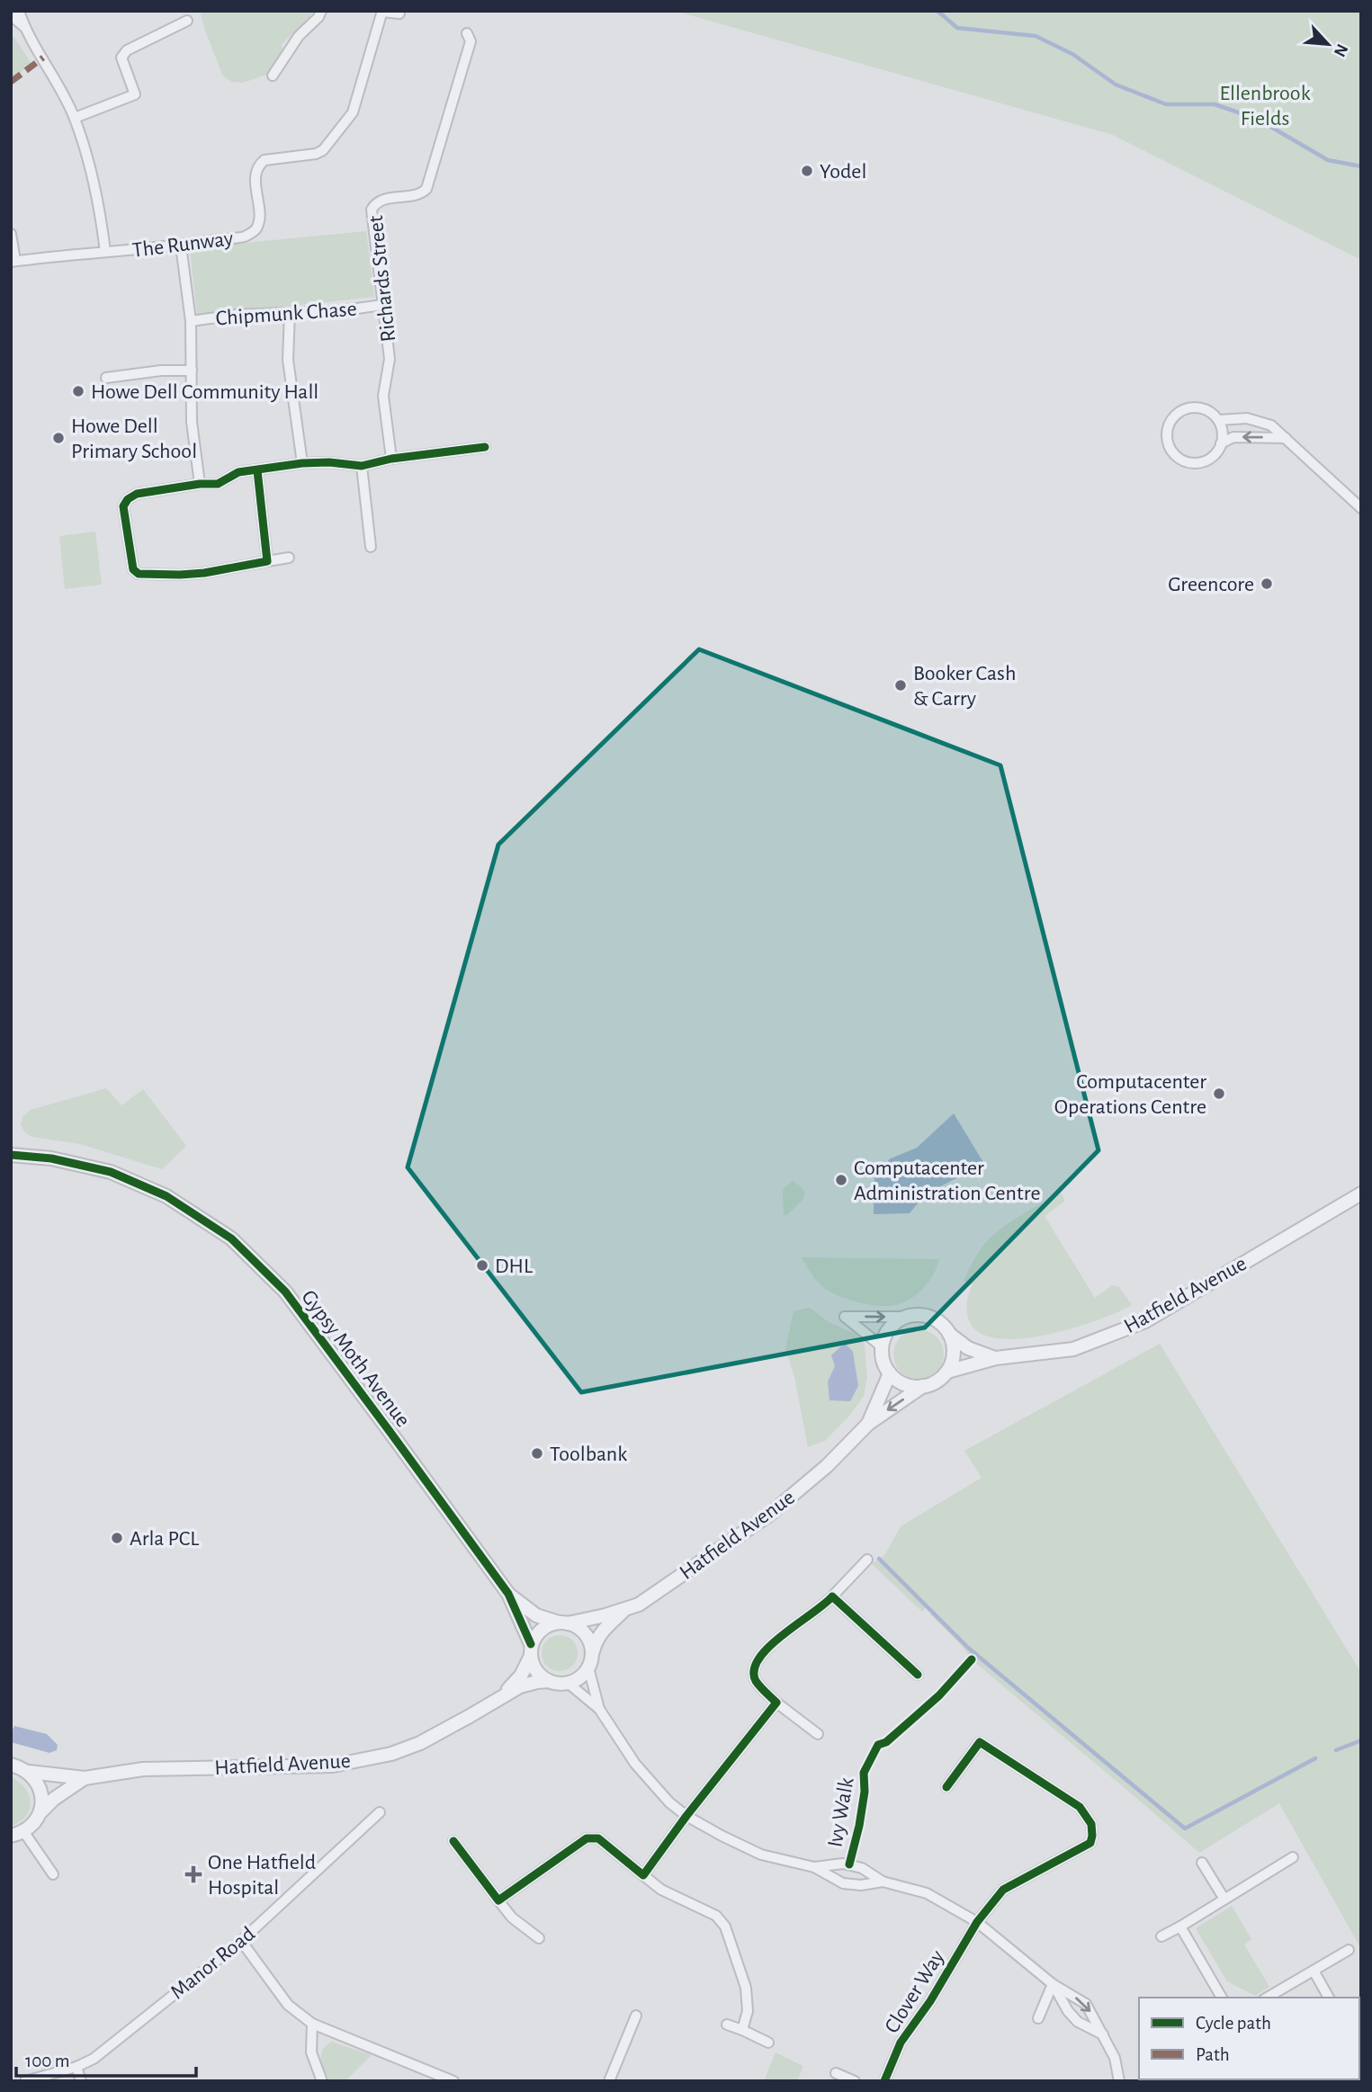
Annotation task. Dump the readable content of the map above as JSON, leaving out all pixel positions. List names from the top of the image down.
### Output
{
  "streets": {
    "street": [
      "The Runway",
      "Richards Street",
      "Chipmunk Chase",
      "Hatfield Avenue",
      "Gypsy Moth Avenue",
      "Manor Road",
      "Clover Way"
    ],
    "cycle path": ["Ivy Walk"]
  },
  "crossings": [
    ["Richards Street", "Chipmunk Chase"],
    ["Hatfield Avenue", "Gypsy Moth Avenue"]
  ],
  "parks": ["Ellenbrook Fields"],
  "places": {
    "other": [
      "Yodel",
      "Howe Dell Community Hall",
      "Howe Dell Primary School",
      "Greencore",
      "Booker Cash & Carry",
      "Computacenter Operations Centre",
      "Computacenter Administration Centre",
      "DHL",
      "Toolbank",
      "Arla PCL"
    ],
    "health": ["One Hatfield Hospital"]
  },
  "legend": ["Cycle path", "Path"],
  "scale_bar": "100 m",
  "north": "bottom right"
}
